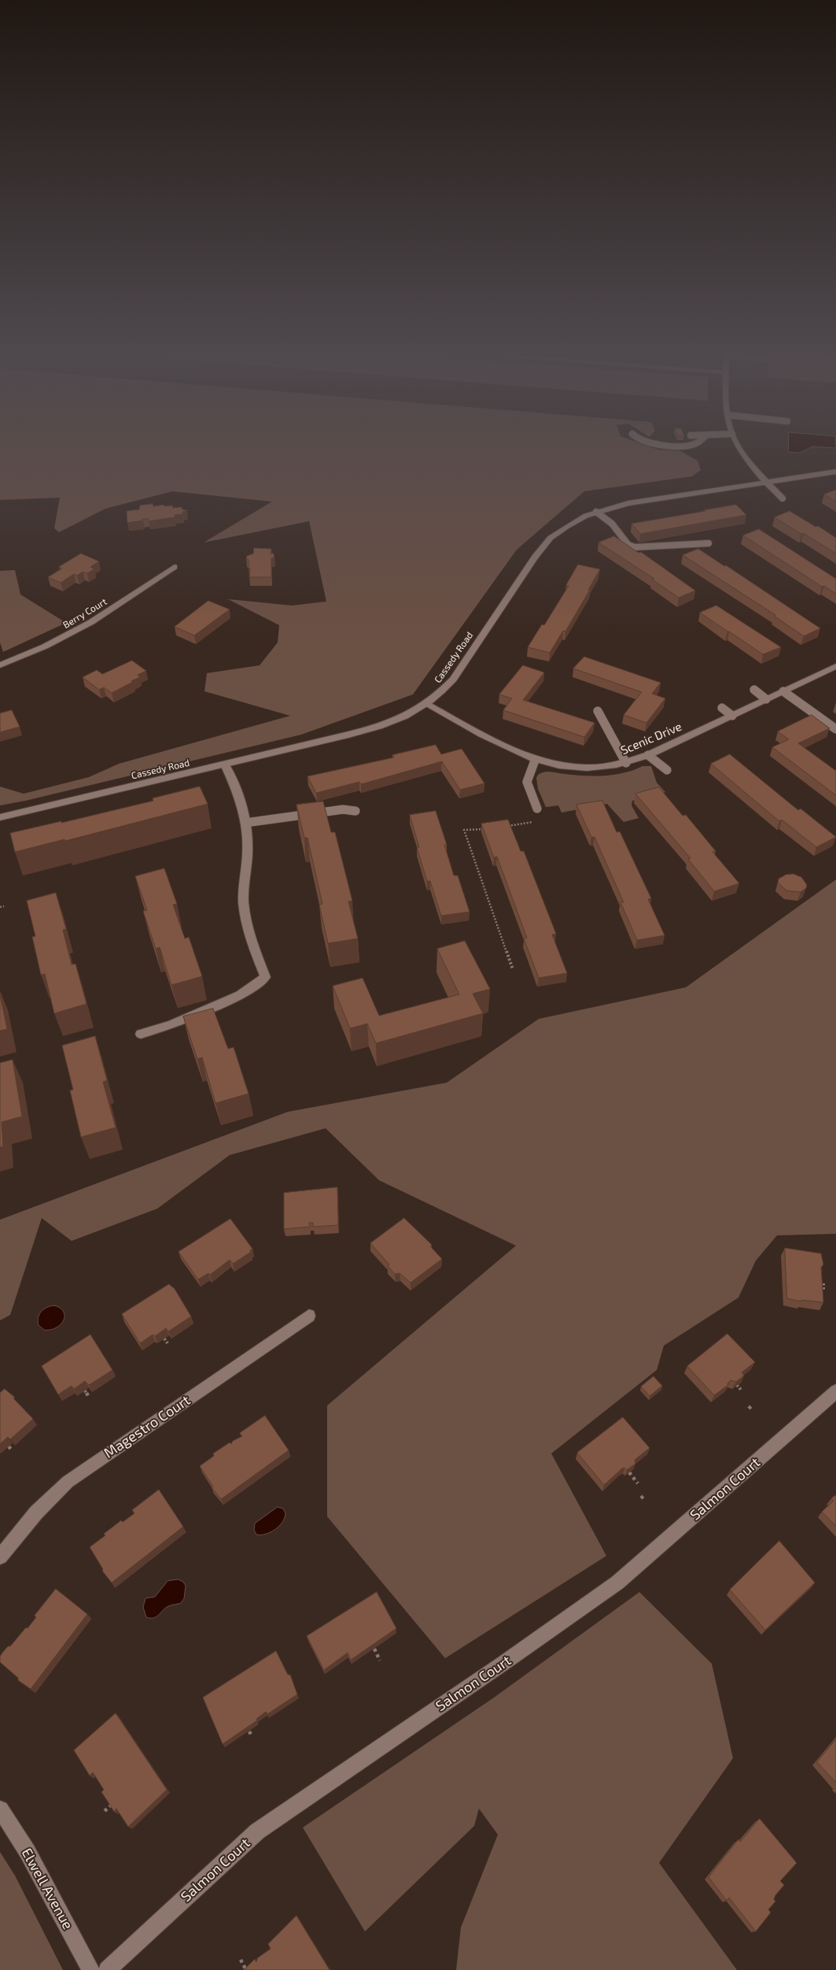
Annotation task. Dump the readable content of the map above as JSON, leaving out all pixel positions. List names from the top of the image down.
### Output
{
  "streets": {
    "street": [
      "Berry Court",
      "Cassedy Road",
      "Scenic Drive",
      "Magestro Court",
      "Salmon Court",
      "Elwell Avenue"
    ]
  },
  "crossings": [
    ["Cassedy Road", "Scenic Drive"]
  ]
}
